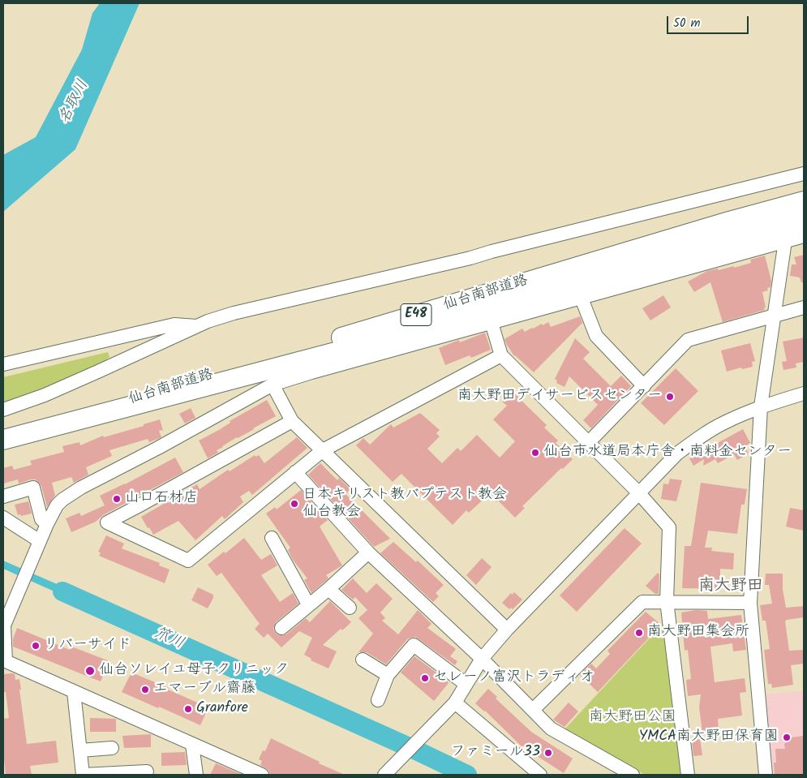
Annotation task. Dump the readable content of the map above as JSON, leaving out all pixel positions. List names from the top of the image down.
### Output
{
  "streets": {
    "highway": ["仙台南部道路", "E48"]
  },
  "districts": ["南大野田"],
  "water": ["名取川", "笊川"],
  "parks": ["南大野田公園"],
  "places": [
    "南大野田デイサービスセンター",
    "仙台市水道局本庁舎・南料金センター",
    "山口石材店",
    "日本キリスト教バプテスト教会 仙台教会",
    "南大野田集会所",
    "リバーサイド",
    "仙台ソレイユ母子クリニック",
    "セレーノ富沢トラディオ",
    "エマーブル齋藤",
    "Granfore",
    "YMCA南大野田保育園",
    "ファミール33"
  ],
  "scale_bar": "50 m"
}
